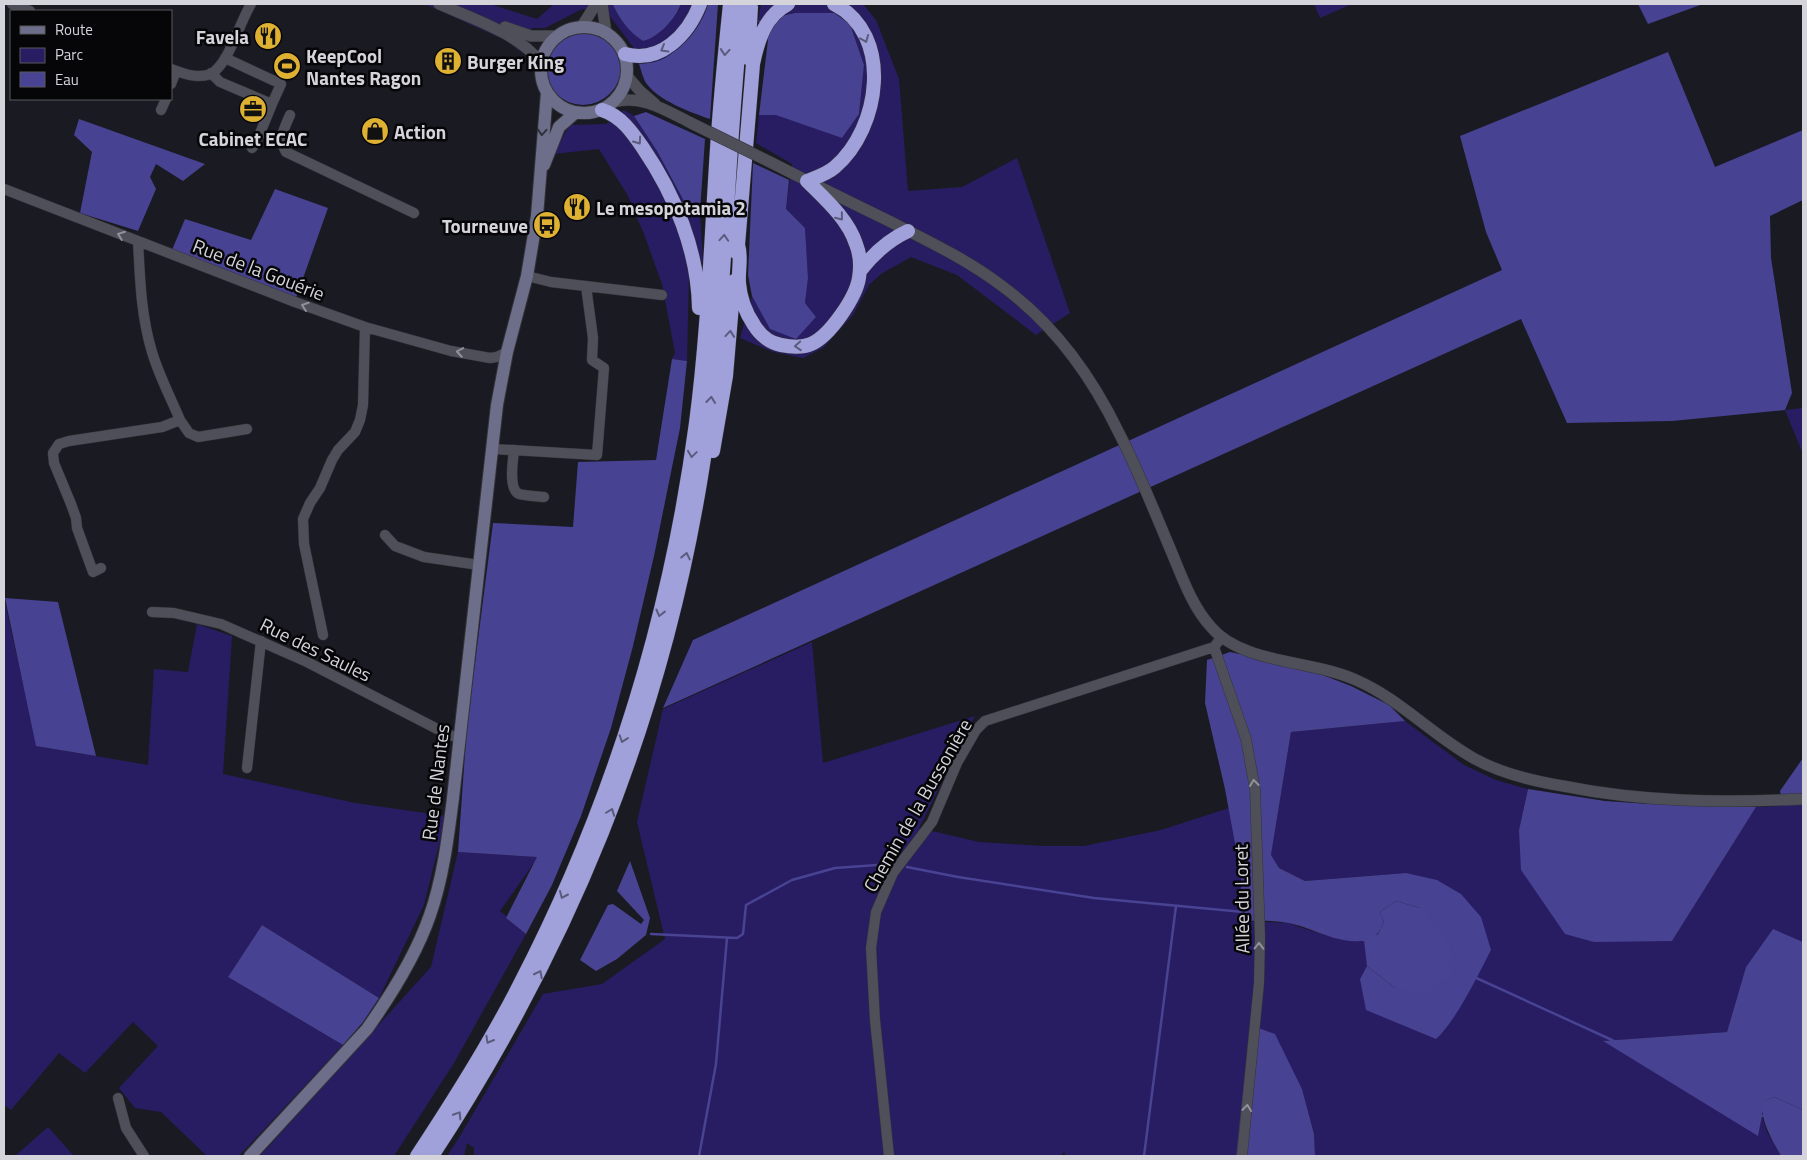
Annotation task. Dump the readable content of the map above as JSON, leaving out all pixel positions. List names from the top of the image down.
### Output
{
  "streets": {
    "main road": ["Rue de Nantes"],
    "street": [
      "Rue de la Gouérie",
      "Rue des Saules",
      "Chemin de la Bussonière",
      "Allée du Loret"
    ]
  },
  "crossings": [
    ["Rue de la Gouérie", "Rue de Nantes"],
    ["Rue des Saules", "Rue de Nantes"],
    ["Chemin de la Bussonière", "Allée du Loret"]
  ],
  "one_way": ["Rue de la Gouérie", "Allée du Loret"],
  "places": {
    "restaurant": ["Favela", "Le mesopotamia 2"],
    "building": ["Burger King"],
    "sports": ["KeepCool Nantes Ragon"],
    "office": ["Cabinet ECAC"],
    "shop": ["Action"],
    "bus stop": ["Tourneuve"]
  },
  "legend": ["Route", "Parc", "Eau"]
}
